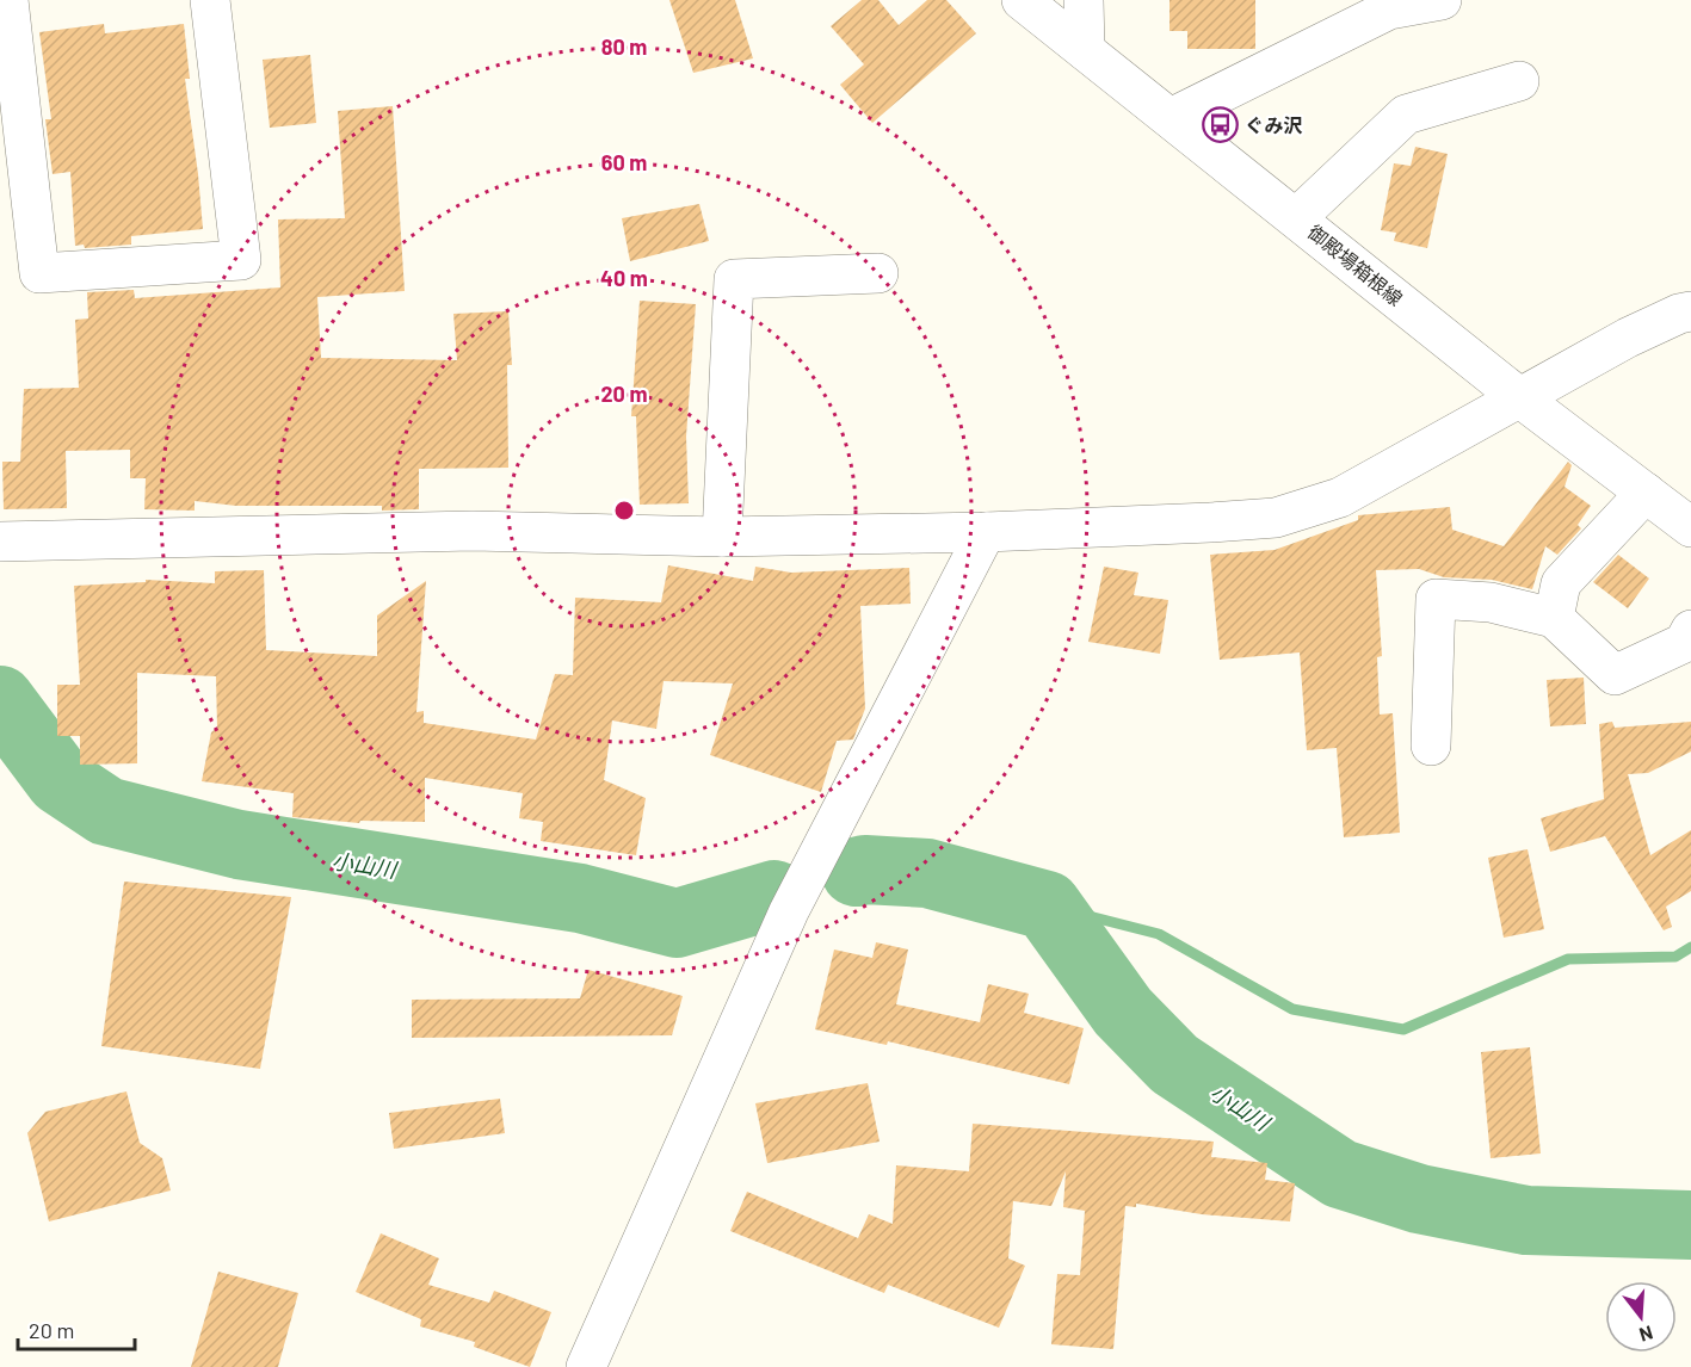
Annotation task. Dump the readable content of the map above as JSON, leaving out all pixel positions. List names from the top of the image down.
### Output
{
  "streets": {
    "street": ["御殿場箱根線"]
  },
  "water": ["小山川"],
  "places": {
    "bus stop": ["ぐみ沢"]
  },
  "scale_bar": "20 m",
  "north": "bottom",
  "rings": [
    "80 m",
    "60 m",
    "40 m",
    "20 m"
  ]
}
